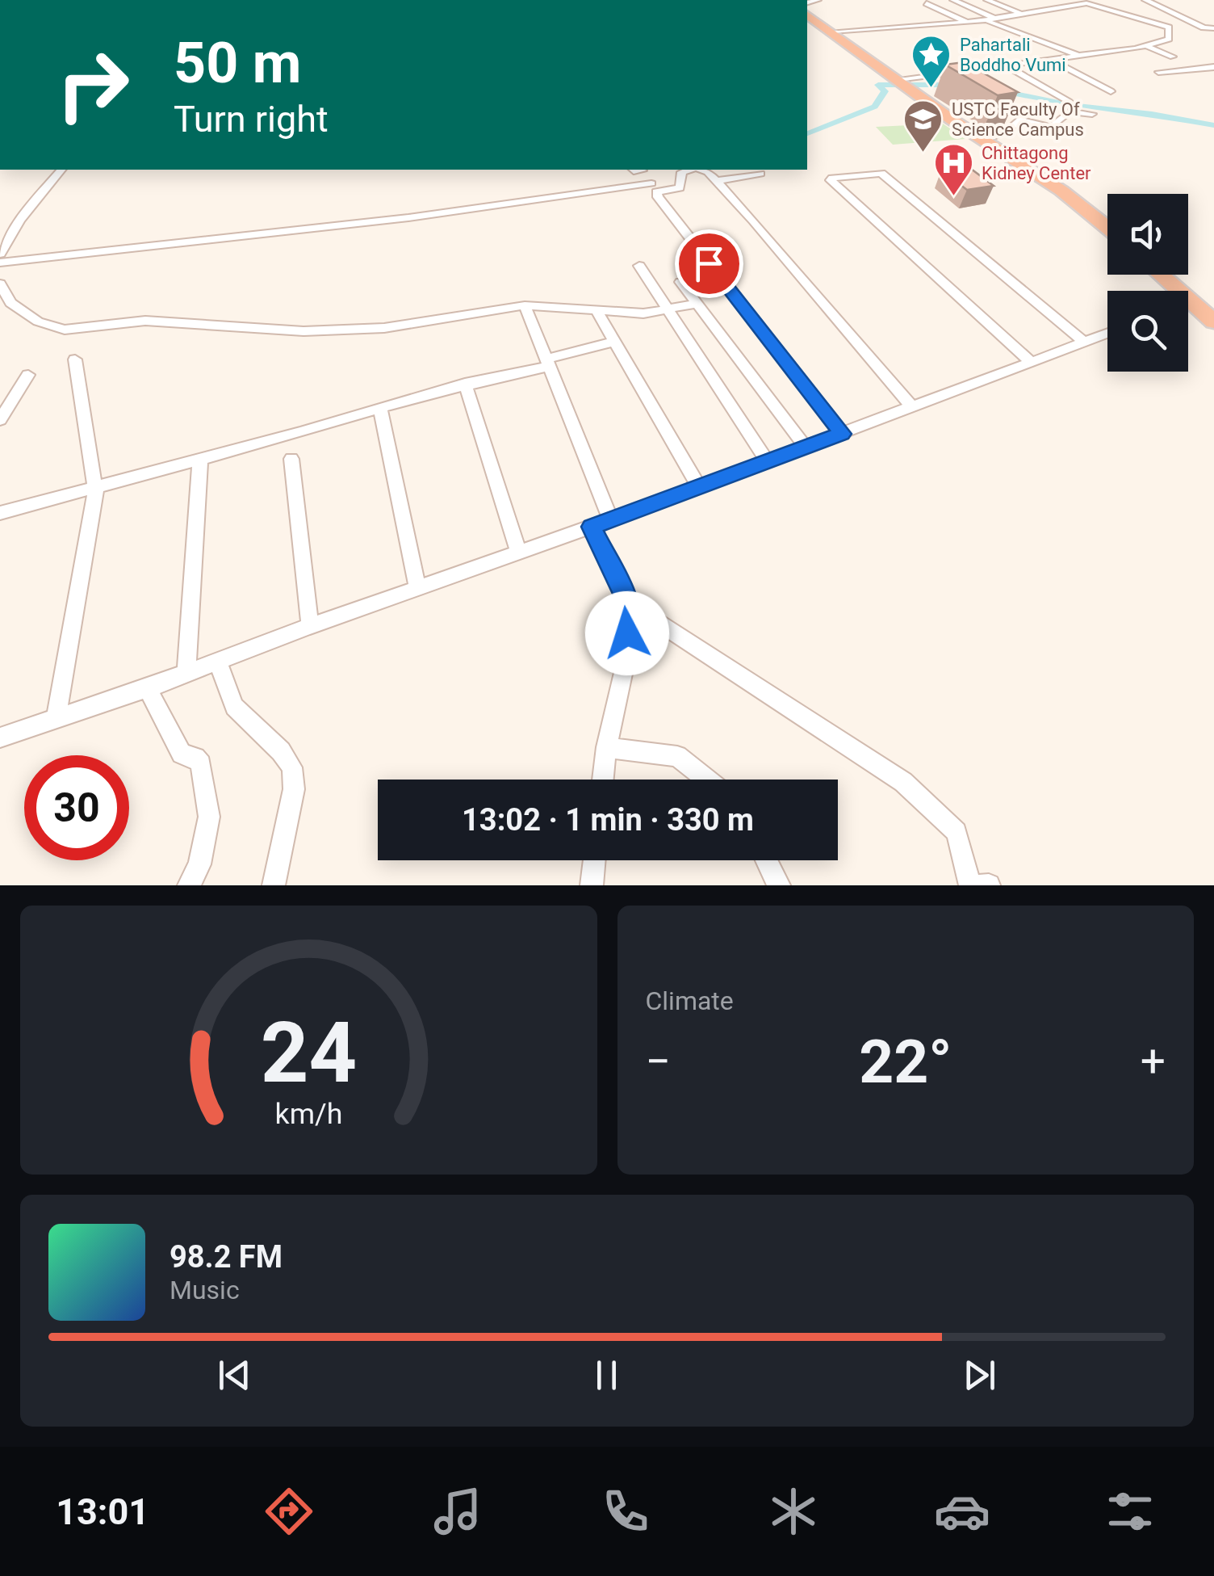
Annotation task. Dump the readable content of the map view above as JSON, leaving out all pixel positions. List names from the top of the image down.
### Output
{
  "places": {
    "place": ["Pahartali Boddho Vumi"],
    "school or university": ["USTC Faculty Of Science Campus"],
    "hospital": ["Chittagong Kidney Center"]
  },
  "page": {
    "turn": ["50 m", "Turn right"],
    "limit": "30",
    "trip": "13:02 · 1 min · 330 m",
    "tile": "Climate",
    "heat": ["−", "22°", "+"],
    "song": ["98.2 FM", "Music"],
    "tabs": "13:01",
    "gauge": ["24", "km/h"]
  }
}
